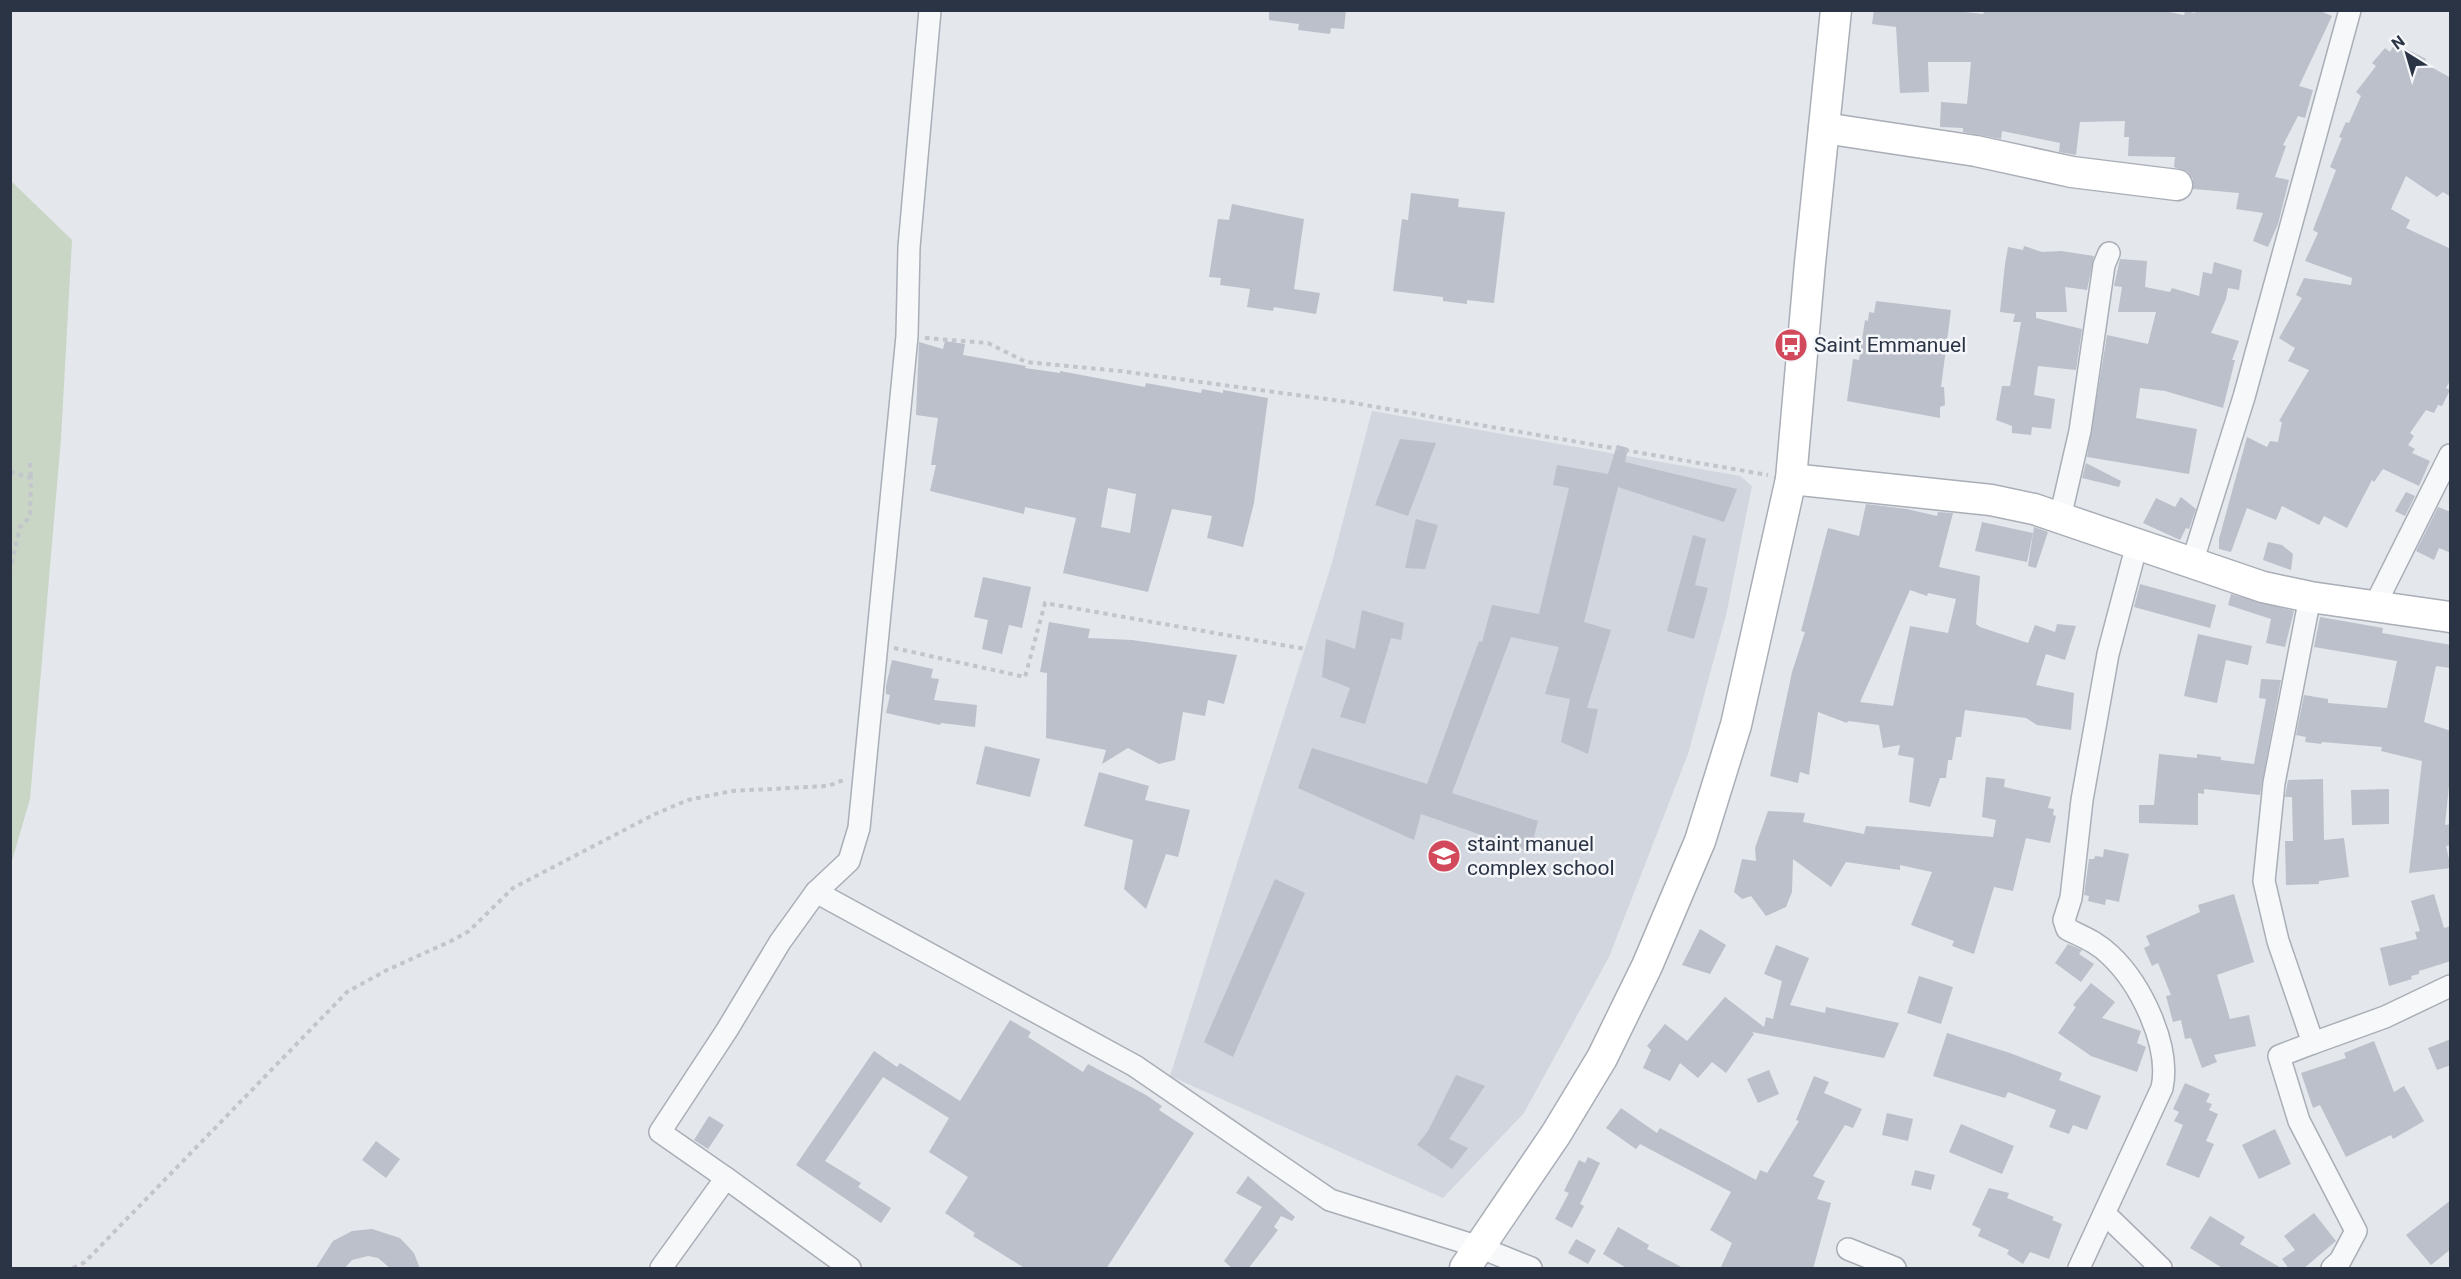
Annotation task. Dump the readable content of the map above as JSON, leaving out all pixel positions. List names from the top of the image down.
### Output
{
  "places": {
    "bus stop": ["Saint Emmanuel"],
    "school or university": ["staint manuel complex school"]
  },
  "north": "top left"
}
